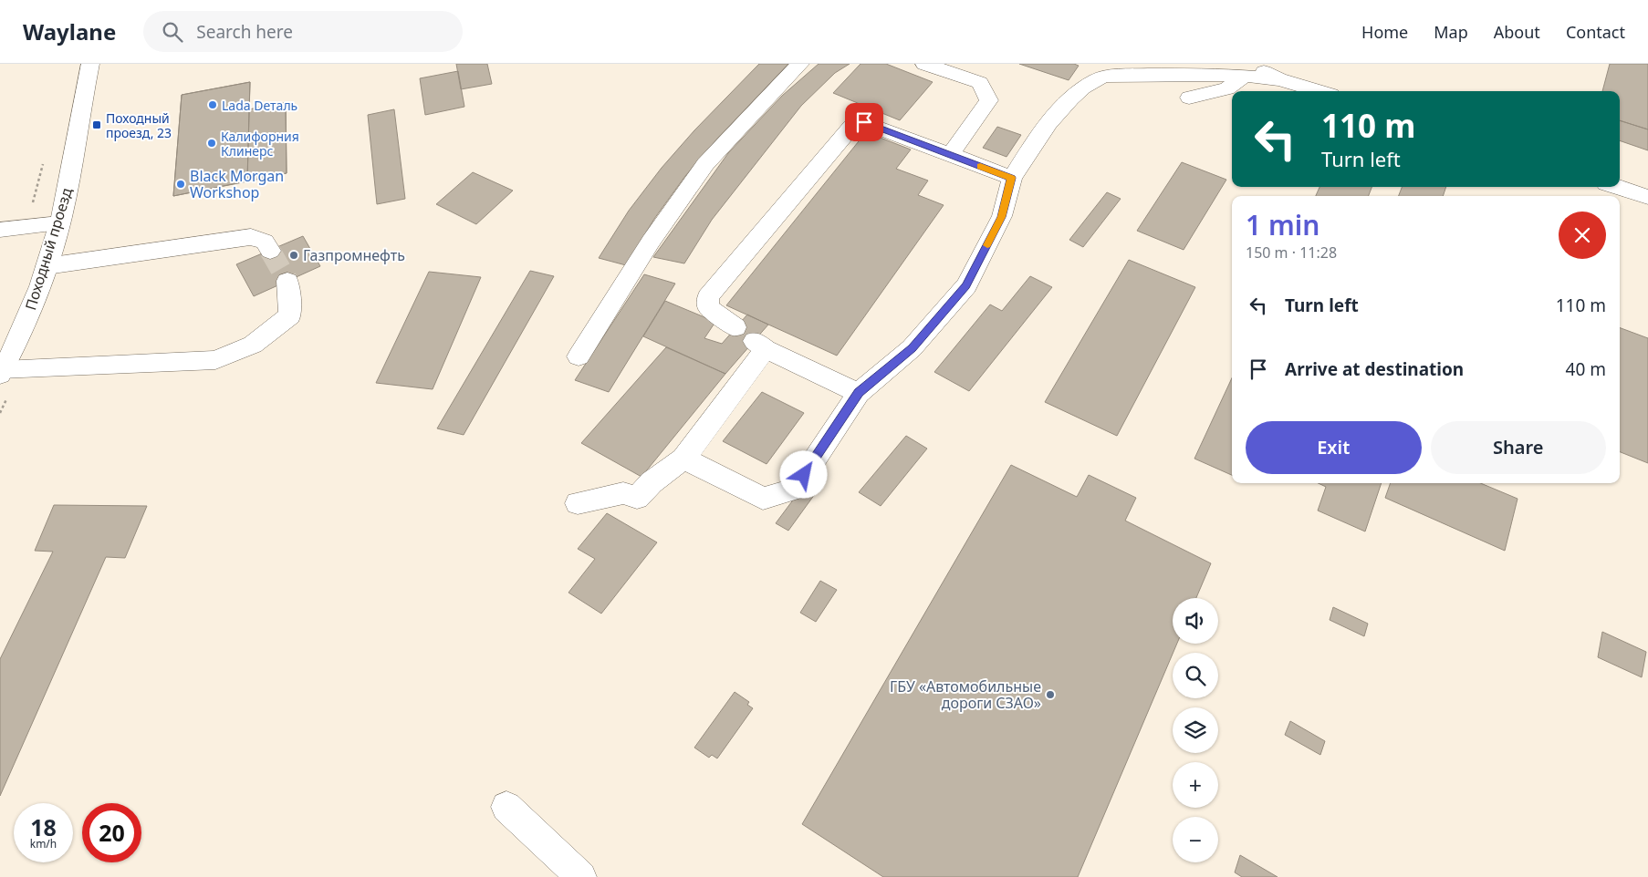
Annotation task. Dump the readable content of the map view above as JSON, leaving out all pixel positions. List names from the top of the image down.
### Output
{
  "streets": {
    "main road": ["Походный проезд"]
  },
  "places": {
    "other": [
      "Lada Dеталь",
      "Калифорния Клинерс",
      "Black Morgan Workshop",
      "Газпромнефть",
      "ГБУ «Автомобильные дороги СЗАО»"
    ],
    "transit": ["Походный проезд, 23"]
  },
  "page": {
    "header": "Waylane",
    "search": "Search here",
    "nav": [
      "Home",
      "Map",
      "About",
      "Contact"
    ],
    "turn": ["110 m", "Turn left"],
    "heading": ["1 min", "150 m · 11:28"],
    "list": [
      {
        "name": "Turn left",
        "value": "110 m"
      },
      {
        "name": "Arrive at destination",
        "value": "40 m"
      }
    ],
    "buttons": ["Exit", "Share"],
    "map_buttons": ["+", "−"],
    "speed": "18 km/h",
    "limit": "20"
  }
}
